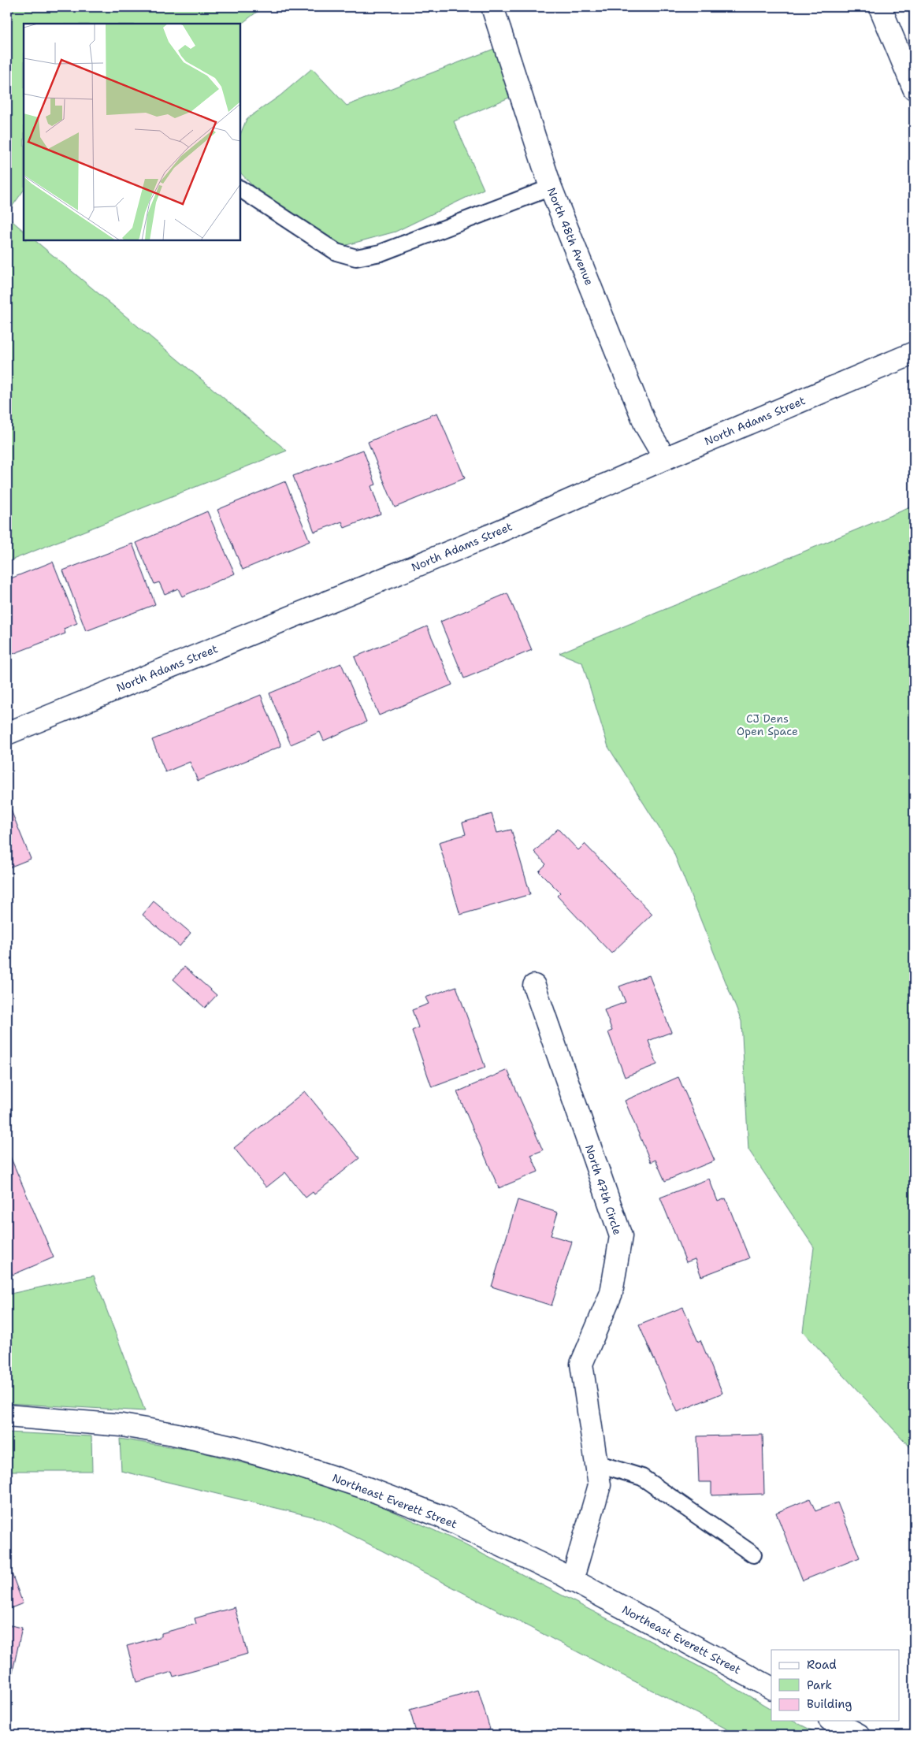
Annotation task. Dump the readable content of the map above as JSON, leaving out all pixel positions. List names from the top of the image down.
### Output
{
  "streets": {
    "street": [
      "North 48th Avenue",
      "North Adams Street",
      "North 47th Circle",
      "Northeast Everett Street"
    ]
  },
  "crossings": [
    ["North 48th Avenue", "North Adams Street"],
    ["North 47th Circle", "Northeast Everett Street"]
  ],
  "parks": ["CJ Dens Open Space"],
  "legend": ["Road", "Park", "Building"]
}
